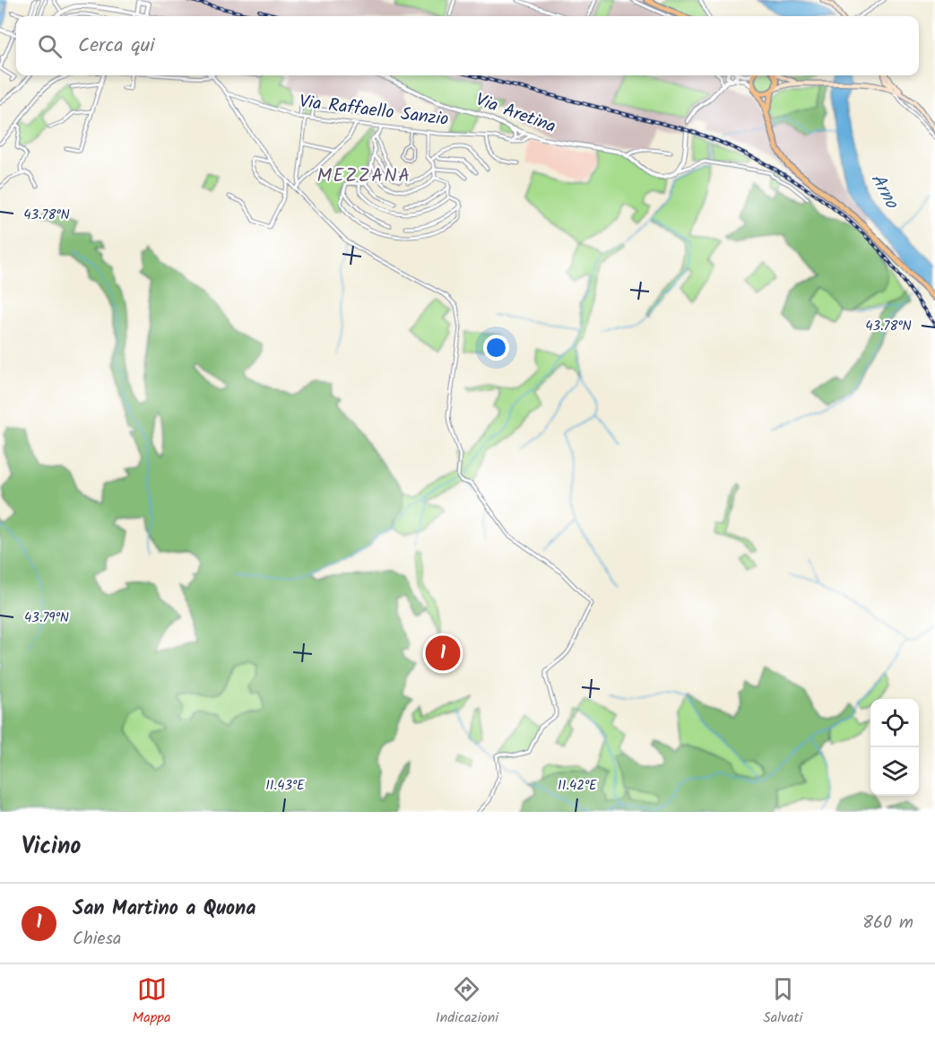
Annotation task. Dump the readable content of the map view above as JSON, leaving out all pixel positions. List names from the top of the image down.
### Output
{
  "streets": {
    "street": ["Via Raffaello Sanzio", "Via Aretina"]
  },
  "crossings": [
    ["Via Raffaello Sanzio", "Via Aretina"]
  ],
  "districts": ["MEZZANA"],
  "water": ["Arno"],
  "page": {
    "search": "Cerca qui",
    "pins": "1",
    "heading": "Vicino",
    "list": [
      {
        "mark": "1",
        "name": "San Martino a Quona",
        "note": "Chiesa",
        "value": "860 m"
      }
    ],
    "nav": ["Mappa", "Indicazioni", "Salvati"]
  },
  "coordinates": [
    "43.78°N",
    "43.79°N",
    "11.43°E",
    "11.42°E"
  ]
}
